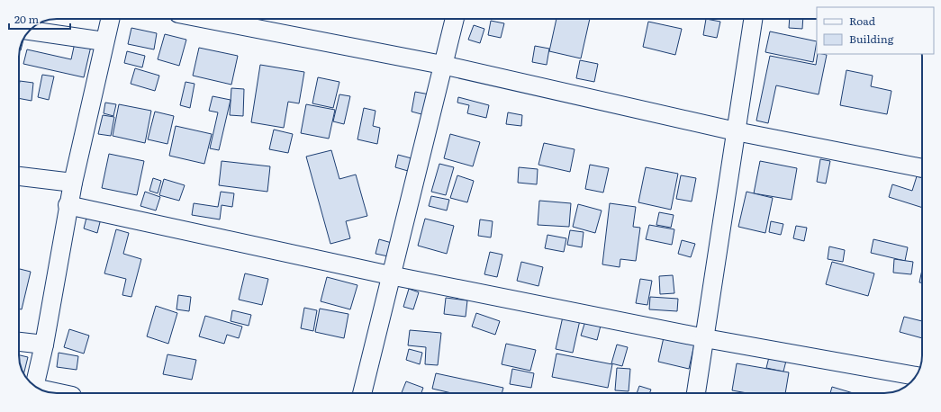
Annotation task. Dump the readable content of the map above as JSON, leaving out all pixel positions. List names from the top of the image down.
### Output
{
  "legend": ["Road", "Building"],
  "scale_bar": "20 m"
}
